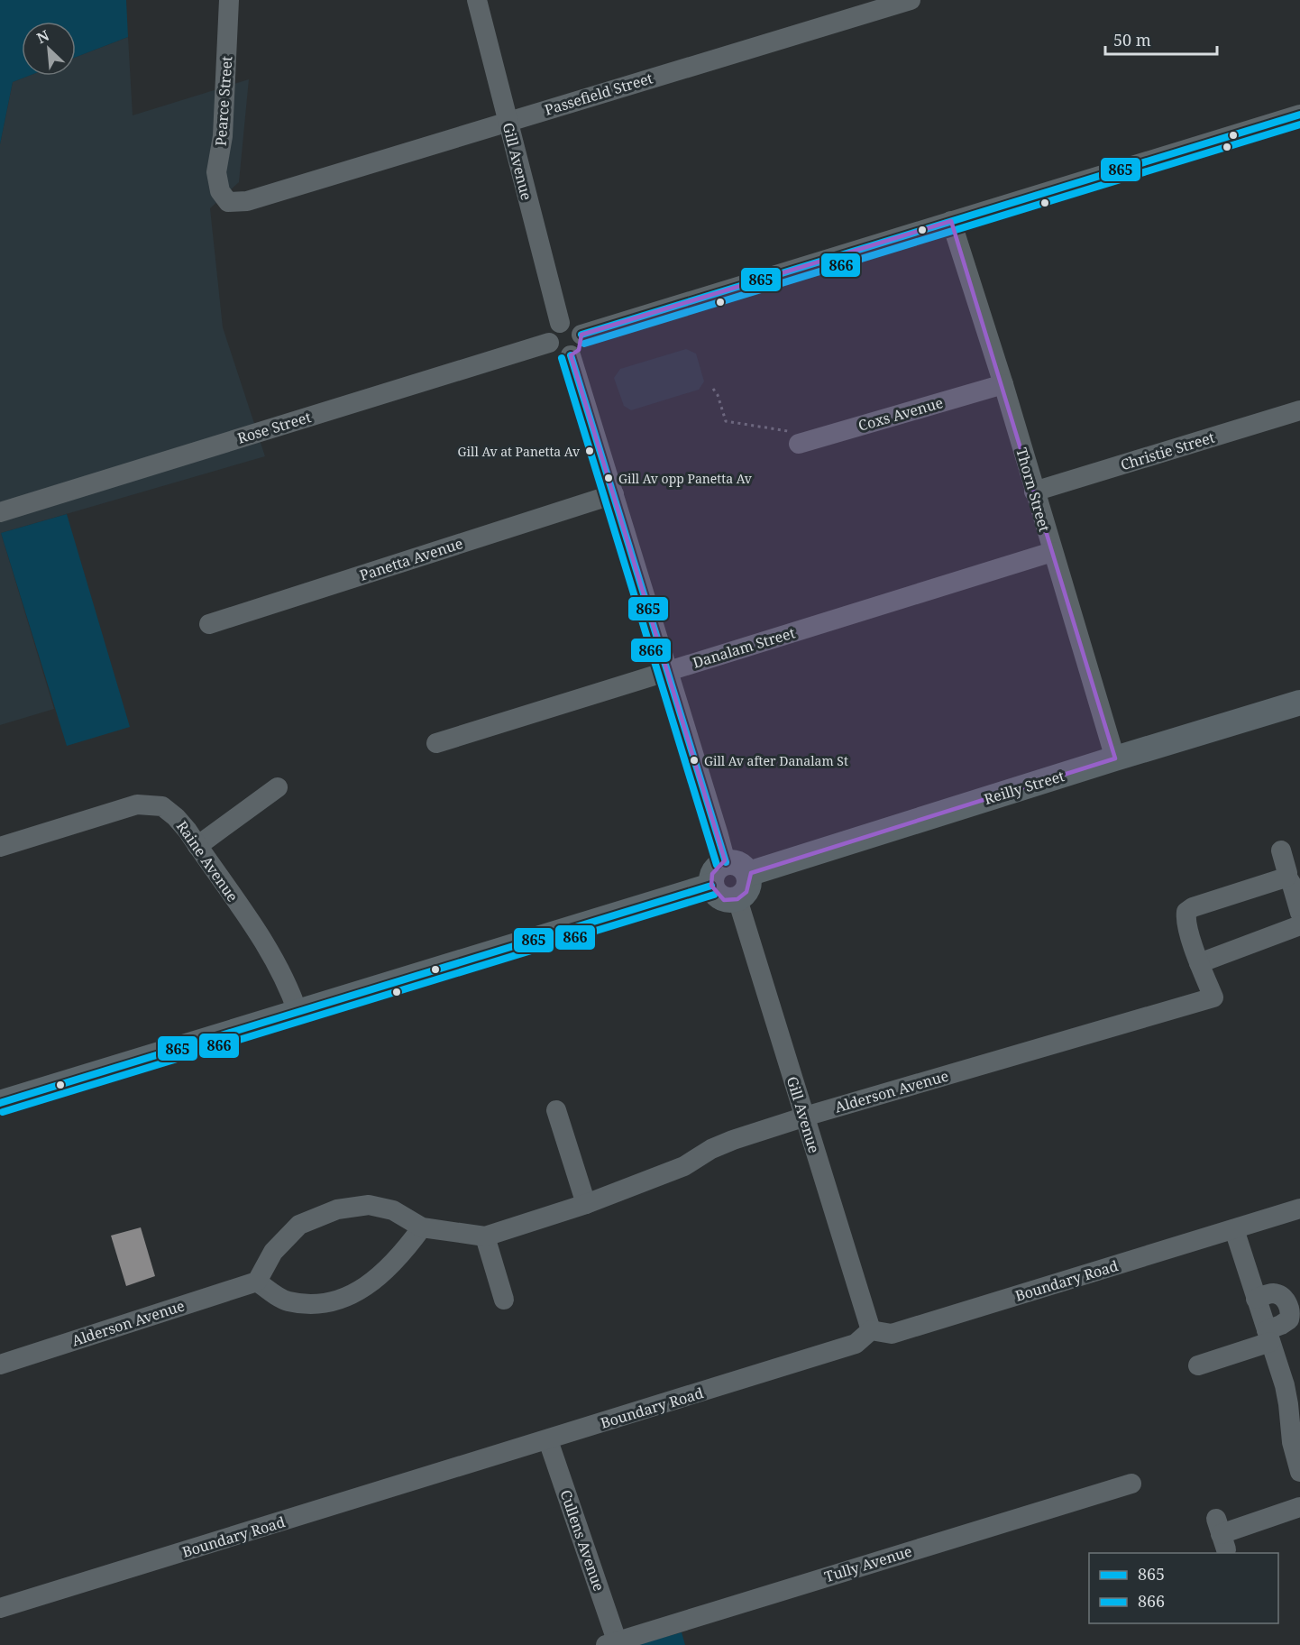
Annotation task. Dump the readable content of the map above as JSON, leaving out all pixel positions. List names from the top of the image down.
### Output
{
  "streets": {
    "main road": ["Reilly Street"],
    "street": [
      "Passefield Street",
      "Pearce Street",
      "Gill Avenue",
      "Coxs Avenue",
      "Rose Street",
      "Christie Street",
      "Thorn Street",
      "Panetta Avenue",
      "Danalam Street",
      "Raine Avenue",
      "Alderson Avenue",
      "Boundary Road",
      "Cullens Avenue",
      "Tully Avenue"
    ]
  },
  "crossings": [
    ["Passefield Street", "Pearce Street"],
    ["Passefield Street", "Gill Avenue"],
    ["Gill Avenue", "Rose Street"],
    ["Gill Avenue", "Reilly Street"],
    ["Gill Avenue", "Alderson Avenue"],
    ["Gill Avenue", "Boundary Road"],
    ["Coxs Avenue", "Thorn Street"],
    ["Christie Street", "Thorn Street"],
    ["Thorn Street", "Danalam Street"],
    ["Thorn Street", "Reilly Street"],
    ["Boundary Road", "Cullens Avenue"],
    ["Cullens Avenue", "Tully Avenue"]
  ],
  "places": ["Gill Av at Panetta Av", "Gill Av opp Panetta Av", "Gill Av after Danalam St"],
  "lines": ["transit line 865", "transit line 866"],
  "legend": ["865", "866"],
  "scale_bar": "50 m",
  "north": "top left"
}
